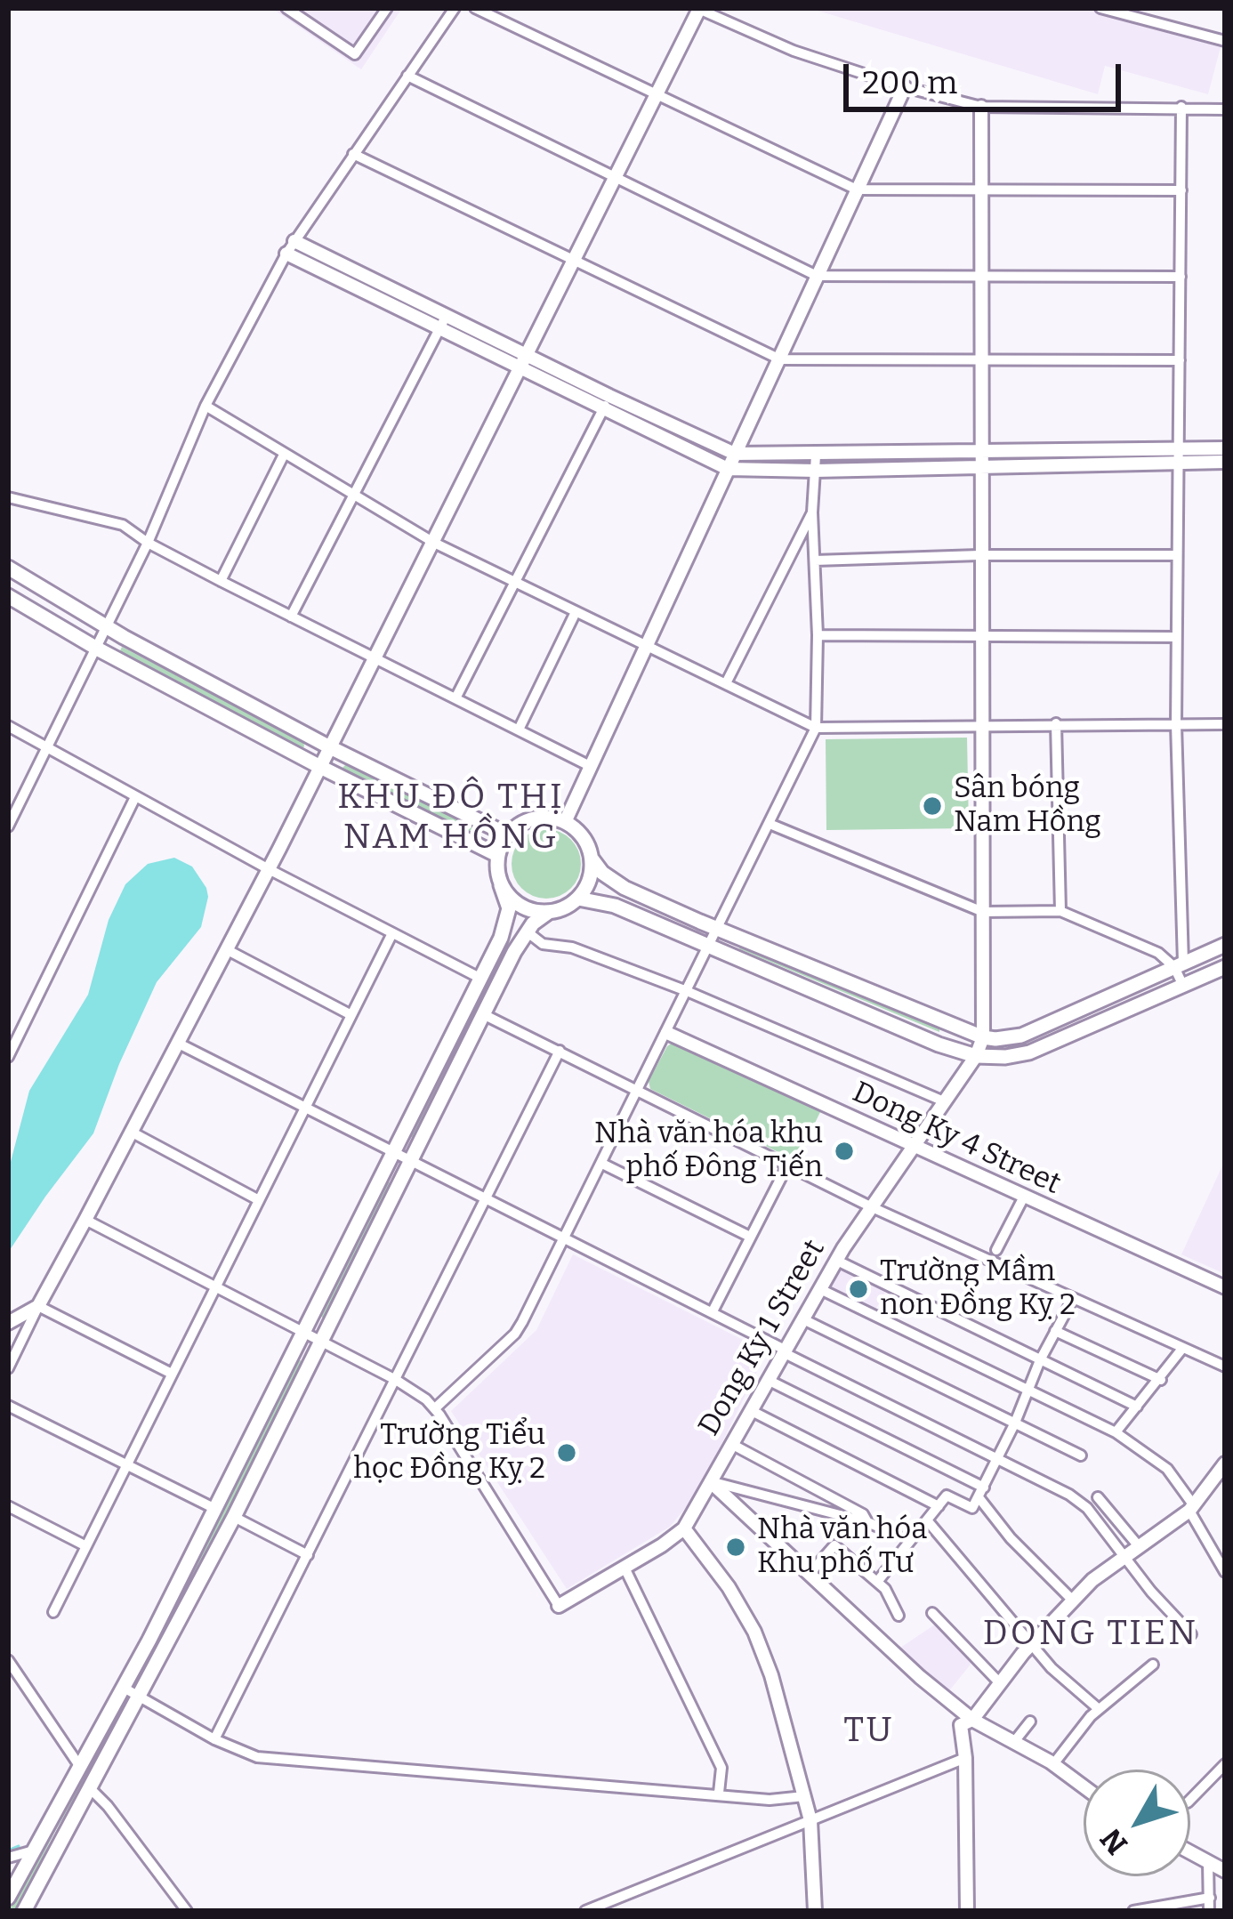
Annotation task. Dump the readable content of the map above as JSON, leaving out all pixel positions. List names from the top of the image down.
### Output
{
  "streets": {
    "street": ["Dong Ky 4 Street", "Dong Ky 1 Street"]
  },
  "crossings": [
    ["Dong Ky 4 Street", "Dong Ky 1 Street"]
  ],
  "districts": ["KHU ĐÔ THỊ NAM HỒNG", "DONG TIEN", "TU"],
  "places": [
    "Sân bóng Nam Hồng",
    "Nhà văn hóa khu phố Đông Tiến",
    "Trường Mầm non Đồng Kỵ 2",
    "Trường Tiểu học Đồng Kỵ 2",
    "Nhà văn hóa Khu phố Tư"
  ],
  "scale_bar": "200 m",
  "north": "bottom left"
}
